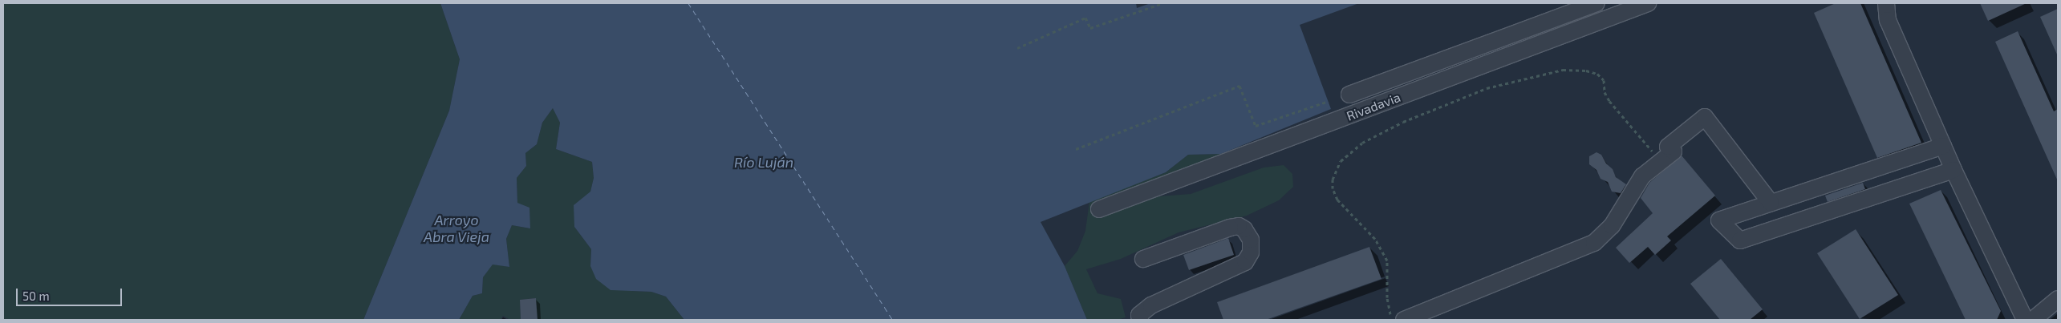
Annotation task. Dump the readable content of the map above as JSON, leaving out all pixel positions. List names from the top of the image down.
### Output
{
  "streets": {
    "street": ["Rivadavia"]
  },
  "water": ["Río Luján", "Arroyo Abra Vieja"],
  "scale_bar": "50 m"
}
